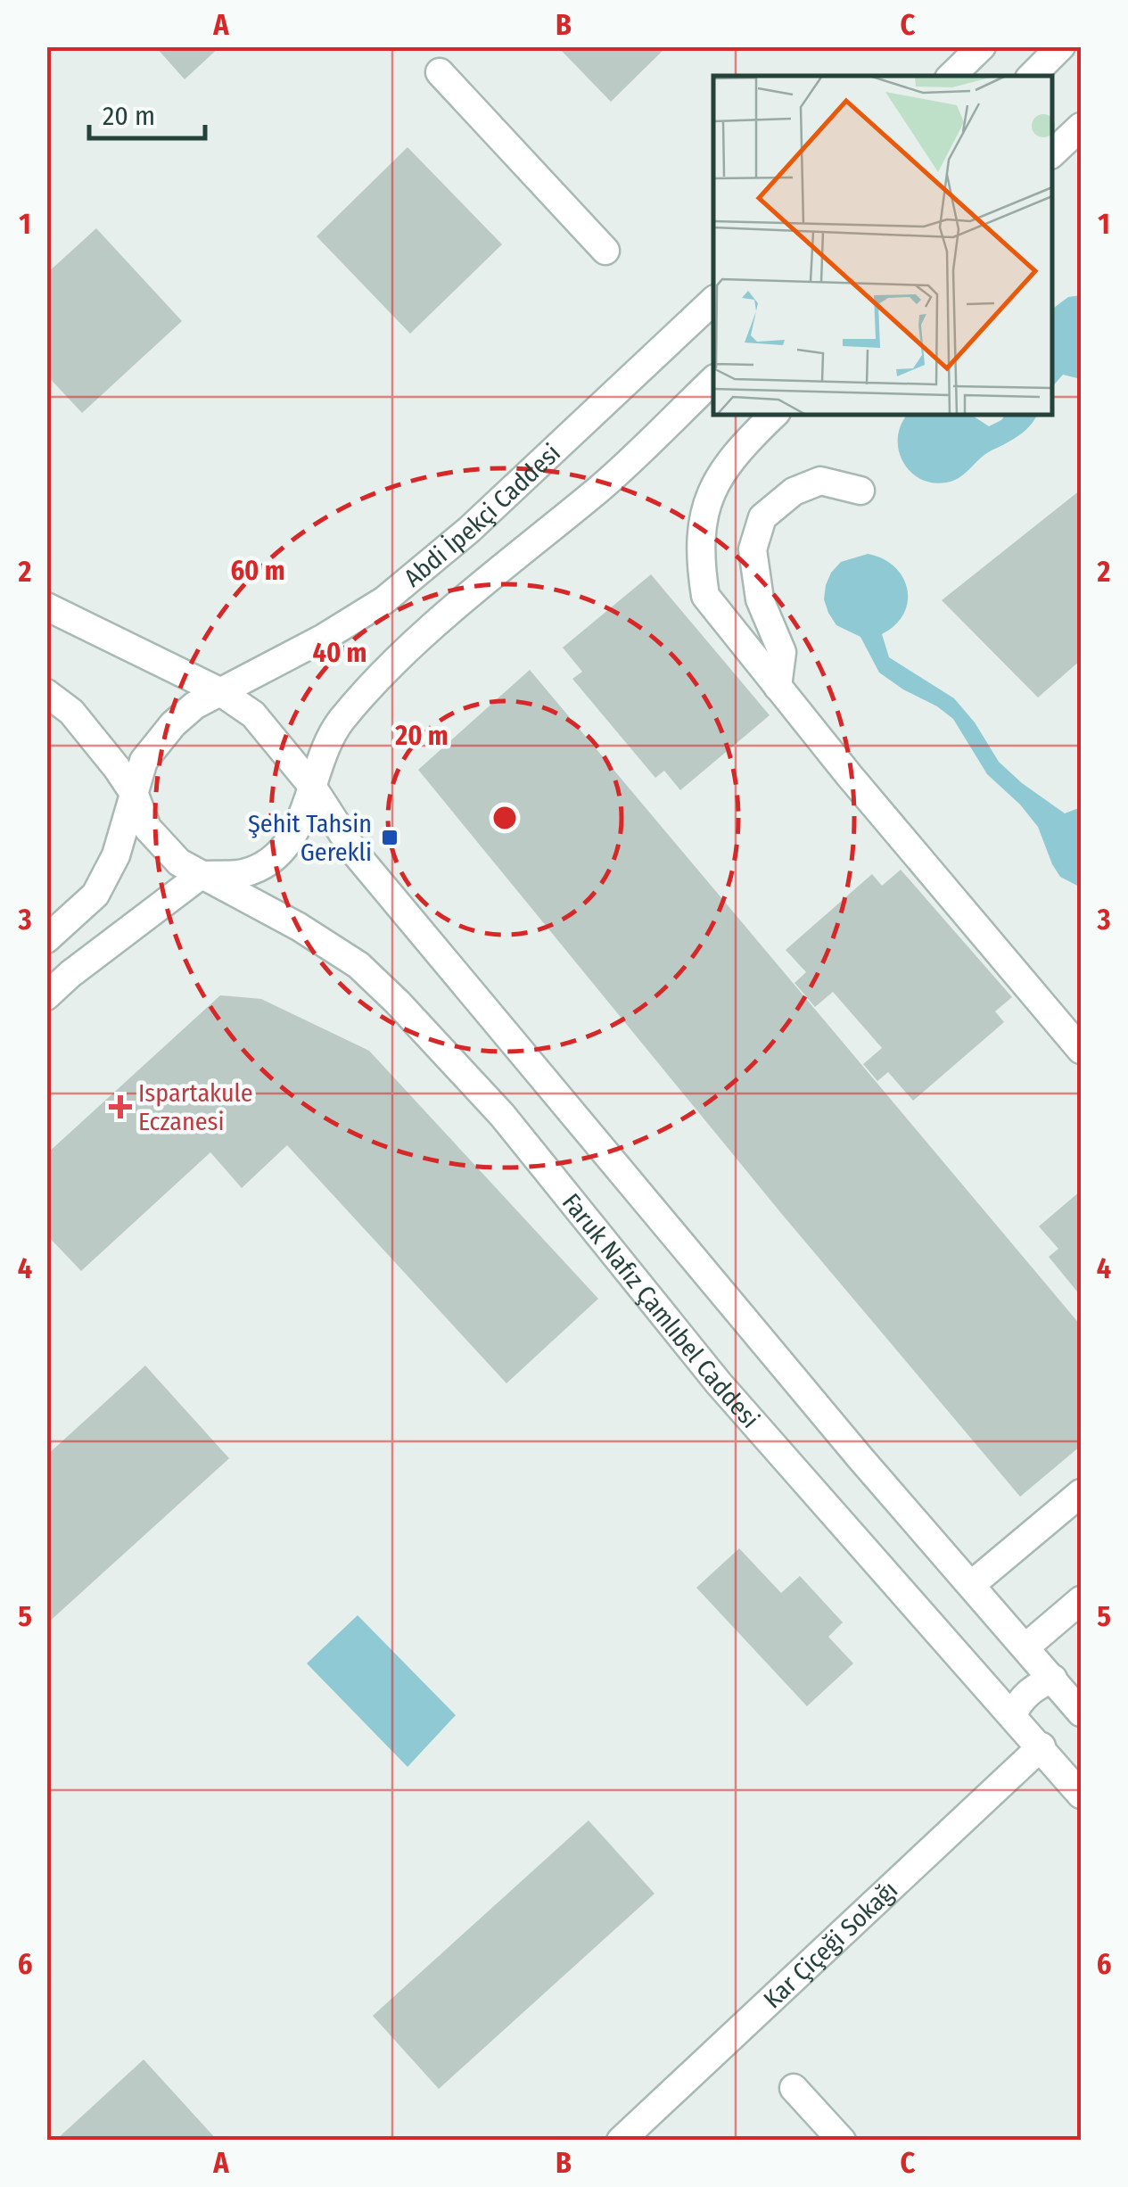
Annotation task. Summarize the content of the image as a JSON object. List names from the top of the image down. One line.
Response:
{"streets":{"street":["Abdi İpekçi Caddesi","Faruk Nafız Çamlıbel Caddesi","Kar Çiçeği Sokağı"]},"crossings":[["Abdi İpekçi Caddesi","Faruk Nafız Çamlıbel Caddesi"],["Faruk Nafız Çamlıbel Caddesi","Kar Çiçeği Sokağı"]],"places":{"transit":["Şehit Tahsin Gerekli"],"health":["Ispartakule Eczanesi"]},"scale_bar":"20 m","grid":{"columns":["A","B","C"],"rows":["1","2","3","4","5","6"]},"rings":["60 m","40 m","20 m"]}
